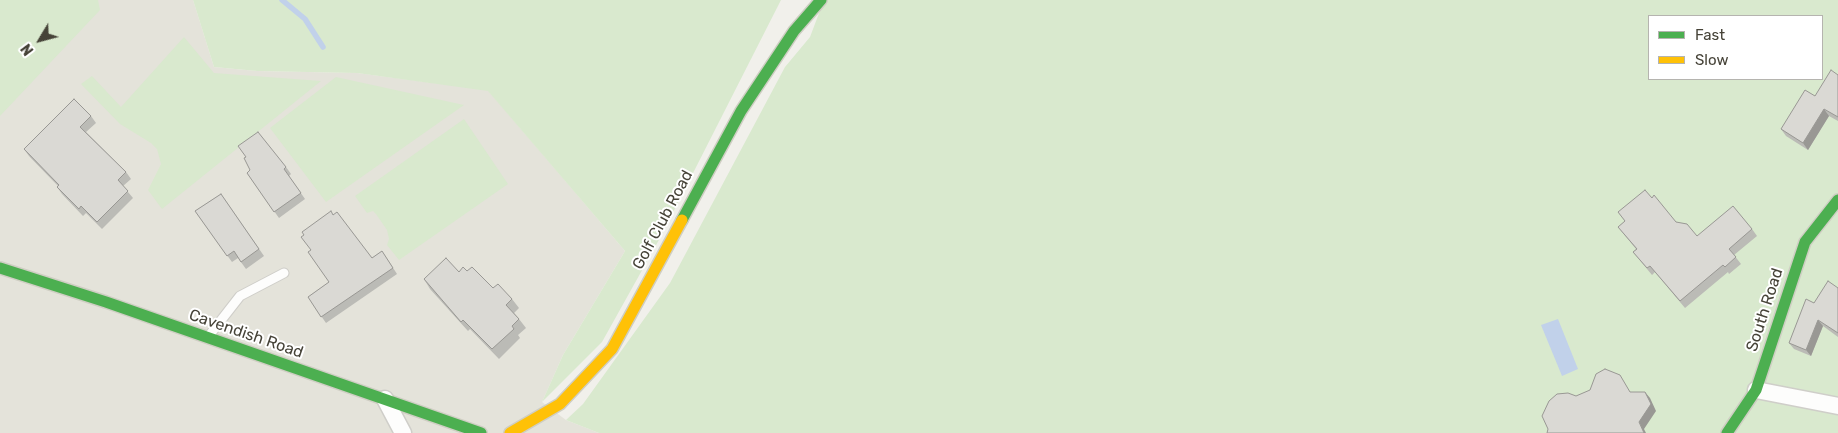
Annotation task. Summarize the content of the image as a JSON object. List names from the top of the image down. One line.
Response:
{"streets":{"street":["Golf Club Road","South Road","Cavendish Road"]},"legend":["Fast","Slow"],"north":"bottom left"}
